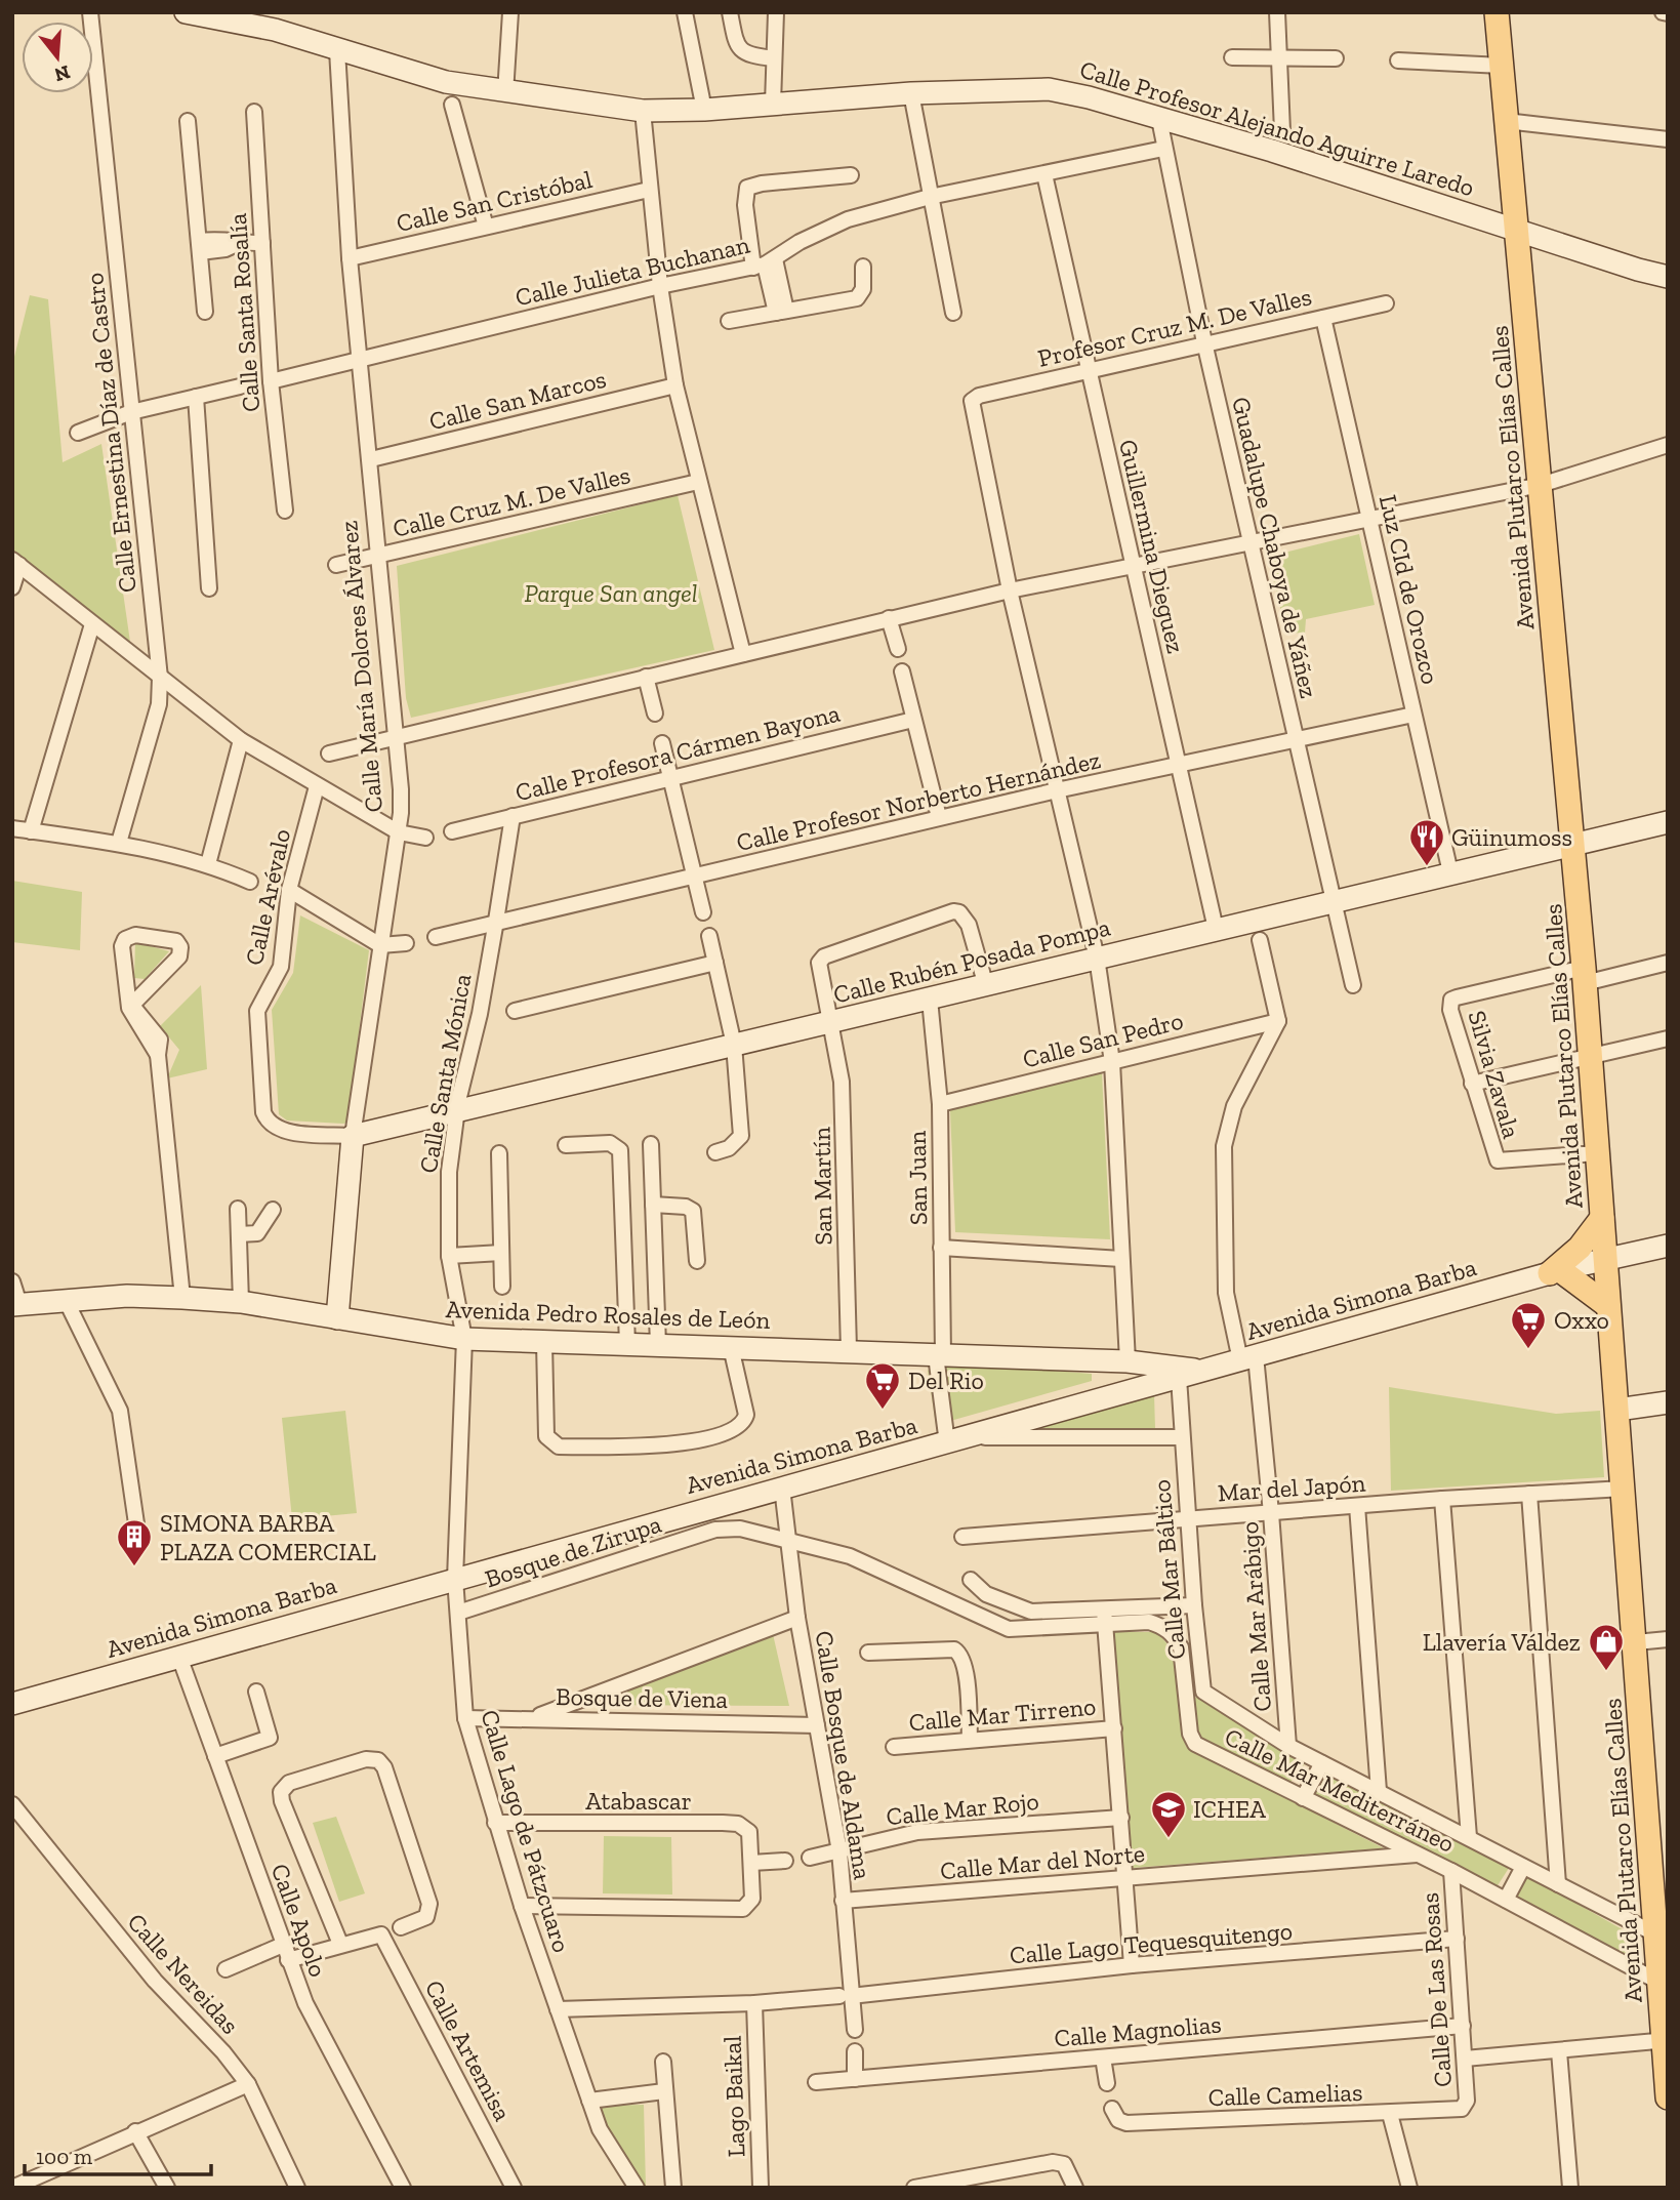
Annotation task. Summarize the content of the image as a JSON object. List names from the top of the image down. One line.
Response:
{"streets":{"main road":["Avenida Plutarco Elías Calles"],"street":["Calle Profesor Alejando Aguirre Laredo","Calle San Cristóbal","Calle Julieta Buchanan","Calle Santa Rosalía","Profesor Cruz M. De Valles","Calle San Marcos","Calle Ernestina Díaz de Castro","Calle Cruz M. De Valles","Guillermina Dieguez","Guadalupe Chaboya de Yáñez","Luz CId de Orozco","Calle María Dolores Álvarez","Calle Profesora Cármen Bayona","Calle Profesor Norberto Hernández","Calle Arévalo","Calle Rubén Posada Pompa","Calle San Pedro","Calle Santa Mónica","Silvia Zavala","San Juan","San Martín","Avenida Simona Barba","Avenida Pedro Rosales de León","Mar del Japón","Bosque de Zirupa","Calle Mar Báltico","Calle Mar Arábigo","Bosque de Viena","Calle Mar Tirreno","Calle Bosque de Aldama","Calle Mar Mediterráneo","Atabascar","Calle Mar Rojo","Calle Lago de Pátzcuaro","Calle Mar del Norte","Calle Apolo","Calle Lago Tequesquitengo","Calle Nereidas","Calle De Las Rosas","Calle Magnolias","Calle Artemisa","Calle Camelias","Lago Baikal"]},"crossings":[["Calle Profesor Alejando Aguirre Laredo","Avenida Plutarco Elías Calles"],["Calle Profesor Alejando Aguirre Laredo","Guadalupe Chaboya de Yáñez"],["Calle Profesor Alejando Aguirre Laredo","Calle María Dolores Álvarez"],["Calle San Cristóbal","Calle María Dolores Álvarez"],["Calle Julieta Buchanan","Calle Santa Rosalía"],["Calle Julieta Buchanan","Guillermina Dieguez"],["Calle Julieta Buchanan","Guadalupe Chaboya de Yáñez"],["Calle Julieta Buchanan","Calle María Dolores Álvarez"],["Profesor Cruz M. De Valles","Guillermina Dieguez"],["Profesor Cruz M. De Valles","Guadalupe Chaboya de Yáñez"],["Profesor Cruz M. De Valles","Luz CId de Orozco"],["Calle San Marcos","Calle María Dolores Álvarez"],["Avenida Plutarco Elías Calles","Calle Rubén Posada Pompa"],["Avenida Plutarco Elías Calles","Silvia Zavala"],["Avenida Plutarco Elías Calles","Avenida Simona Barba"],["Avenida Plutarco Elías Calles","Mar del Japón"],["Avenida Plutarco Elías Calles","Calle Mar Mediterráneo"],["Calle Cruz M. De Valles","Calle María Dolores Álvarez"],["Guillermina Dieguez","Calle Profesor Norberto Hernández"],["Guillermina Dieguez","Calle Rubén Posada Pompa"],["Guadalupe Chaboya de Yáñez","Calle Profesor Norberto Hernández"],["Guadalupe Chaboya de Yáñez","Calle Rubén Posada Pompa"],["Luz CId de Orozco","Calle Profesor Norberto Hernández"],["Luz CId de Orozco","Calle Rubén Posada Pompa"],["Calle María Dolores Álvarez","Calle Rubén Posada Pompa"],["Calle María Dolores Álvarez","Avenida Pedro Rosales de León"],["Calle Profesora Cármen Bayona","Calle Santa Mónica"],["Calle Profesor Norberto Hernández","Calle Santa Mónica"],["Calle Arévalo","Calle Rubén Posada Pompa"],["Calle Rubén Posada Pompa","Calle Santa Mónica"],["Calle Rubén Posada Pompa","San Juan"],["Calle Rubén Posada Pompa","San Martín"],["Calle San Pedro","San Juan"],["Calle San Pedro","Calle Mar Arábigo"],["Calle Santa Mónica","Avenida Pedro Rosales de León"],["Calle Santa Mónica","Calle Lago de Pátzcuaro"],["San Juan","Avenida Simona Barba"],["San Juan","Avenida Pedro Rosales de León"],["San Martín","Avenida Pedro Rosales de León"],["Avenida Simona Barba","Avenida Pedro Rosales de León"],["Avenida Simona Barba","Calle Mar Báltico"],["Avenida Simona Barba","Calle Mar Arábigo"],["Avenida Simona Barba","Calle Bosque de Aldama"],["Avenida Simona Barba","Calle Lago de Pátzcuaro"],["Avenida Simona Barba","Calle Apolo"],["Avenida Pedro Rosales de León","Calle Lago de Pátzcuaro"],["Mar del Japón","Calle Mar Báltico"],["Mar del Japón","Calle Mar Arábigo"],["Bosque de Zirupa","Calle Bosque de Aldama"],["Bosque de Zirupa","Calle Mar Mediterráneo"],["Bosque de Zirupa","Calle Lago de Pátzcuaro"],["Calle Mar Báltico","Calle Mar Mediterráneo"],["Calle Mar Arábigo","Calle Mar Mediterráneo"],["Bosque de Viena","Calle Bosque de Aldama"],["Bosque de Viena","Calle Lago de Pátzcuaro"],["Calle Bosque de Aldama","Calle Mar Mediterráneo"],["Calle Bosque de Aldama","Calle Mar Rojo"],["Calle Bosque de Aldama","Calle Mar del Norte"],["Calle Bosque de Aldama","Calle Lago Tequesquitengo"],["Calle Mar Mediterráneo","Calle Mar del Norte"],["Calle Mar Mediterráneo","Calle De Las Rosas"],["Atabascar","Calle Lago de Pátzcuaro"],["Calle Lago de Pátzcuaro","Calle Lago Tequesquitengo"],["Calle Lago Tequesquitengo","Calle De Las Rosas"],["Calle Lago Tequesquitengo","Lago Baikal"],["Calle De Las Rosas","Calle Magnolias"],["Calle De Las Rosas","Calle Camelias"]],"parks":["Parque San angel"],"places":{"restaurant":["Güinumoss"],"supermarket":["Oxxo","Del Rio"],"building":["SIMONA BARBA PLAZA COMERCIAL"],"shop":["Llavería Váldez"],"school or university":["ICHEA"]},"scale_bar":"100 m","north":"bottom"}
